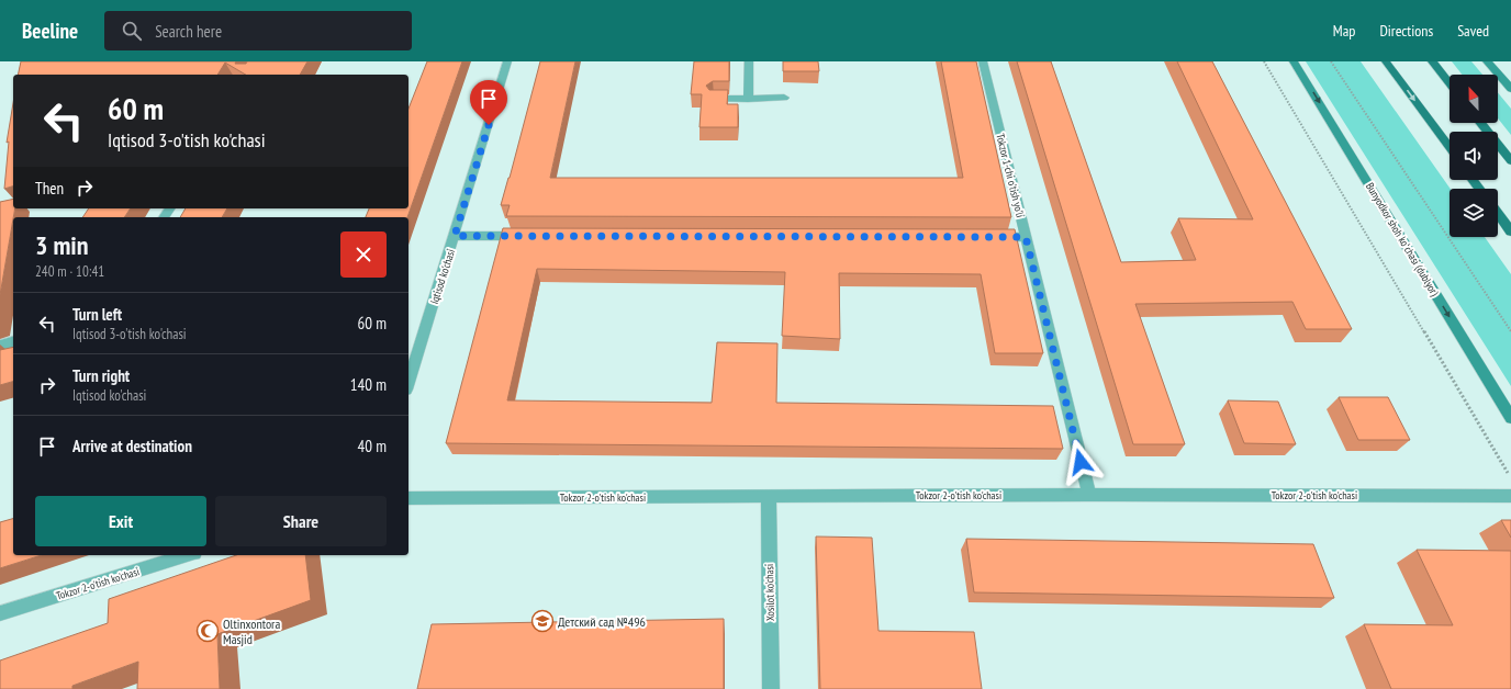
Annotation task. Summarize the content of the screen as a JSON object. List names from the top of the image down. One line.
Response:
{"streets":{"street":["Tokzor 1-chi o'tish yo'li","Bunyodkor shoh koʻchasi (dublyor)","Iqtisod ko'chasi","Tokzor 2-o'tish ko'chasi","Xosilot ko'chasi"]},"crossings":[["Tokzor 1-chi o'tish yo'li","Tokzor 2-o'tish ko'chasi"],["Tokzor 2-o'tish ko'chasi","Xosilot ko'chasi"]],"one_way":["Bunyodkor shoh koʻchasi (dublyor)"],"places":{"school or university":["Детский сад №496"],"mosque":["Oltinxontora Masjid"]},"north":"top","page":{"header":"Beeline","search":"Search here","nav":["Map","Directions","Saved"],"turn":["60 m","Iqtisod 3-o'tish ko'chasi"],"then":"Then","heading":["3 min","240 m · 10:41"],"list":[{"name":"Turn left","note":"Iqtisod 3-o'tish ko'chasi","value":"60 m"},{"name":"Turn right","note":"Iqtisod ko'chasi","value":"140 m"},{"name":"Arrive at destination","value":"40 m"}],"buttons":["Exit","Share"]}}
